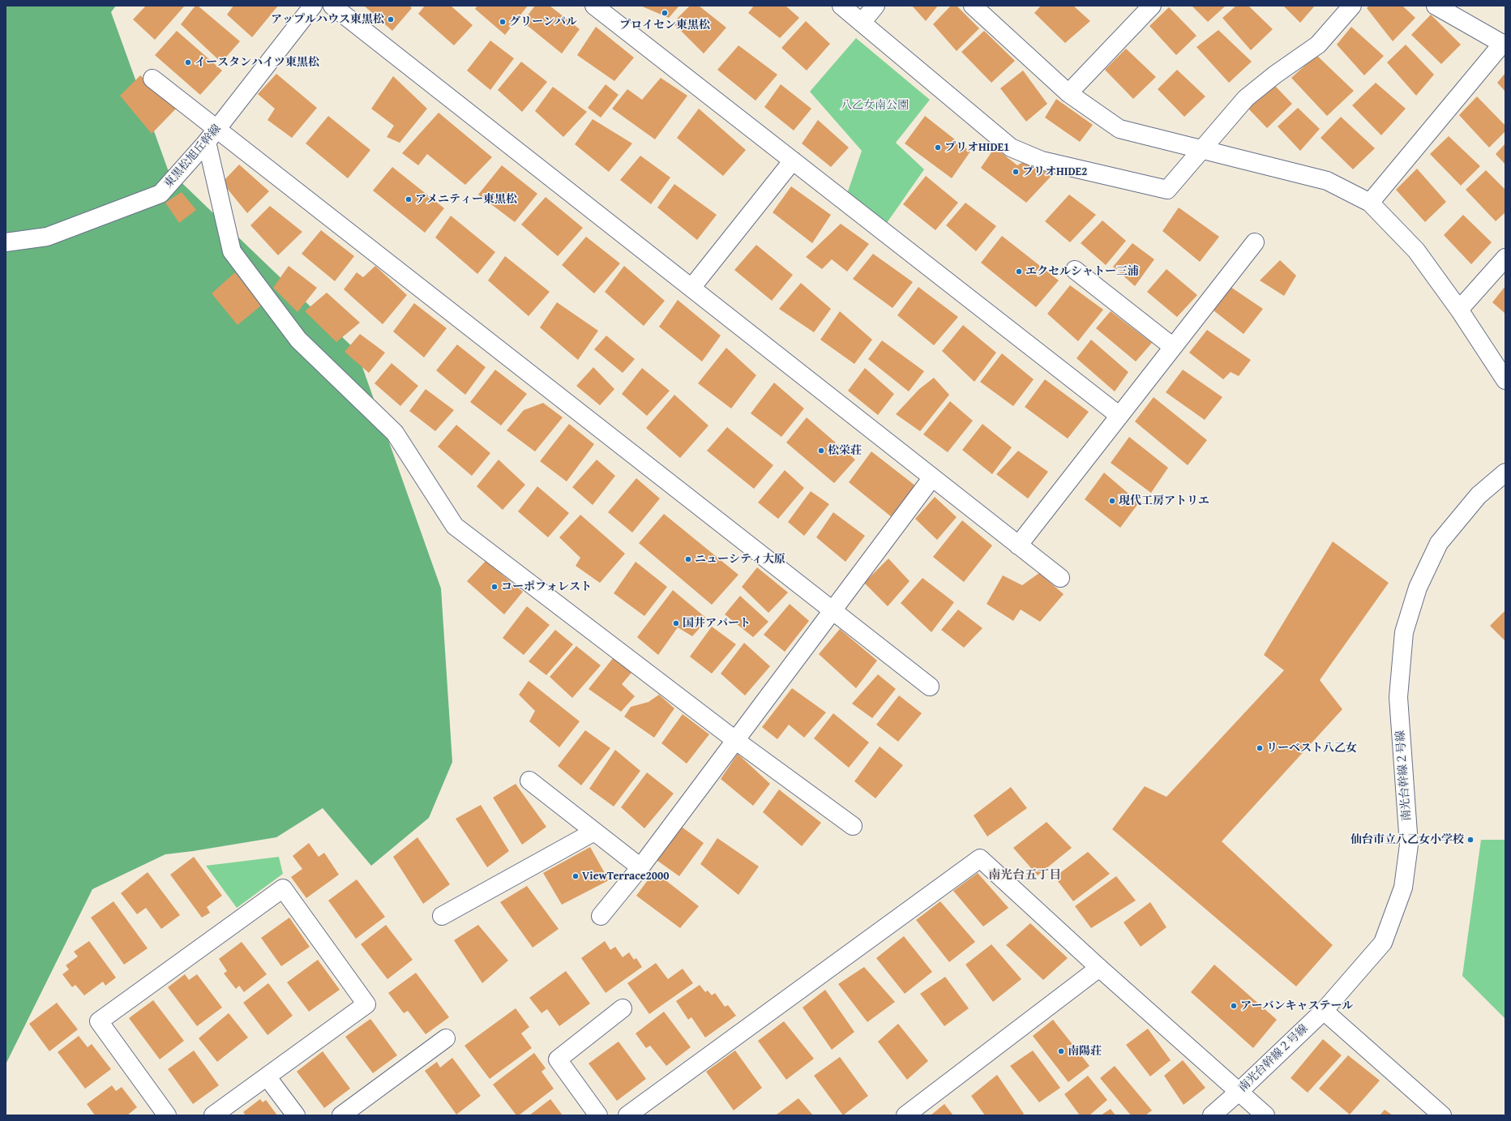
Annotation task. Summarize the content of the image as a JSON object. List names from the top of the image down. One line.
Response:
{"streets":{"street":["東黒松旭丘幹線","南光台幹線２号線"]},"districts":["南光台五丁目"],"parks":["八乙女南公園"],"places":["プロイセン東黒松","アップルハウス東黒松","グリーンパル","イースタンハイツ東黒松","プリオHIDE1","プリオHIDE2","アメニティー東黒松","エクセルシャトー三浦","松栄荘","現代工房アトリエ","ニューシティ大原","コーポフォレスト","国井アパート","リーベスト八乙女","仙台市立八乙女小学校","ViewTerrace2000","アーバンキャステール","南陽荘"]}
